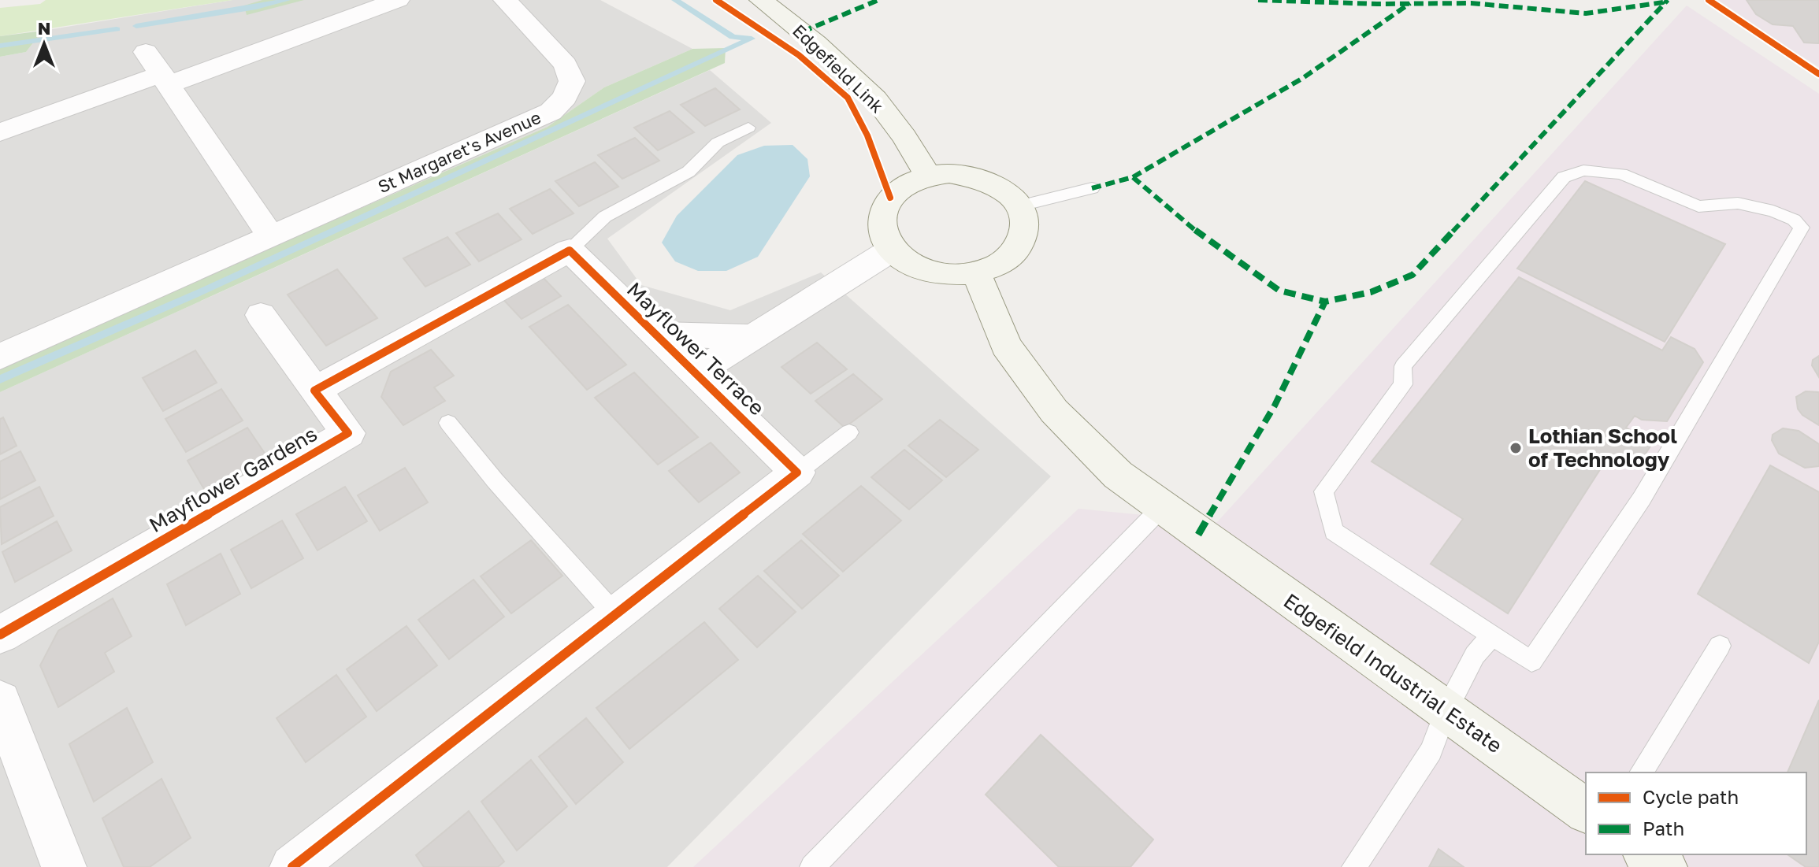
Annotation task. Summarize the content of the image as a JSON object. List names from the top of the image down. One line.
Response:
{"streets":{"street":["Edgefield Link","St Margaret's Avenue","Mayflower Terrace","Mayflower Gardens","Edgefield Industrial Estate"]},"crossings":[["Edgefield Link","Mayflower Terrace"]],"places":["Lothian School of Technology"],"legend":["Cycle path","Path"],"north":"top"}
